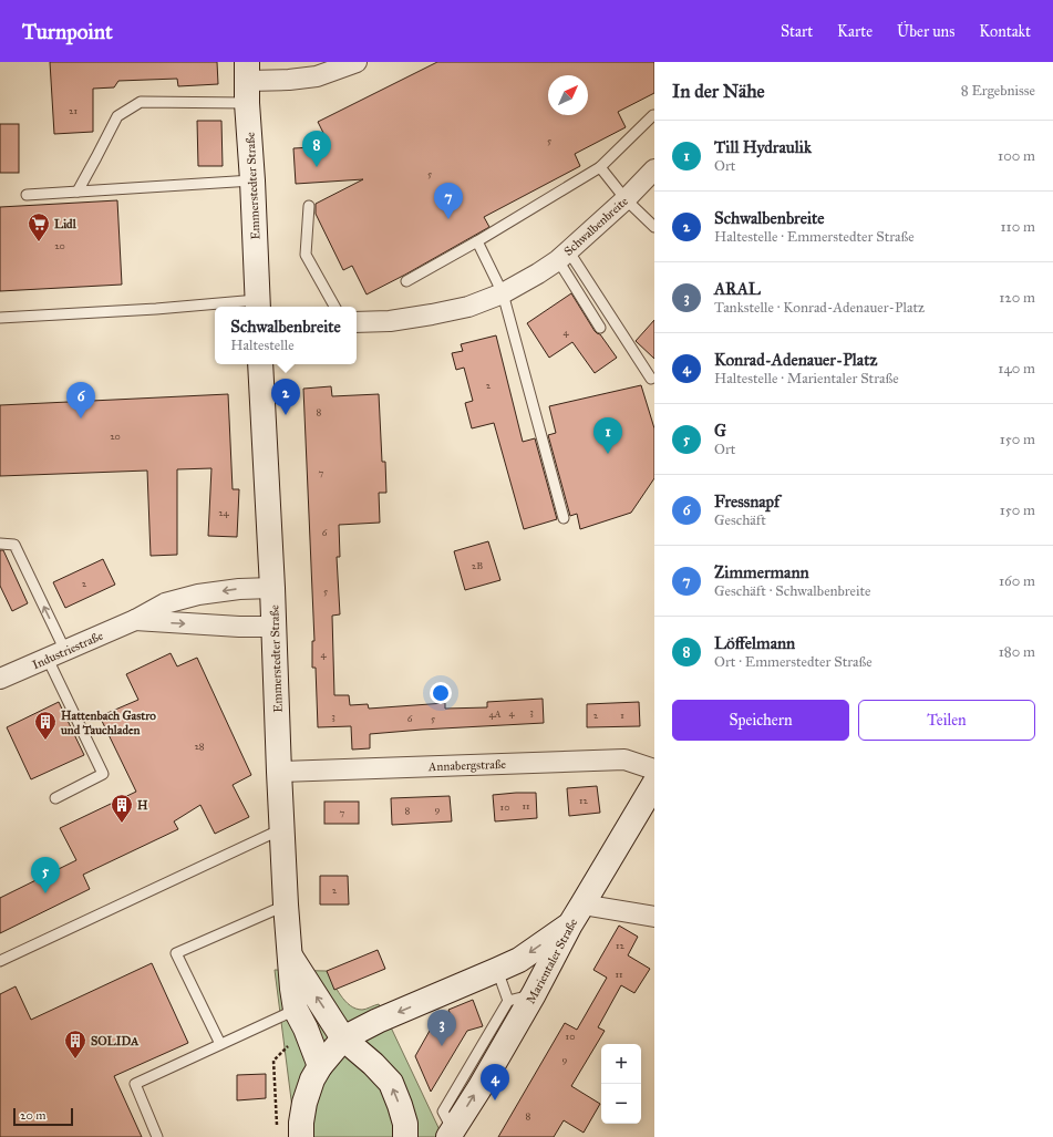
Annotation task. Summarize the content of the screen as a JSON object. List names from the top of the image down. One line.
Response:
{"streets":{"main road":["Emmerstedter Straße","Marientaler Straße"],"street":["Schwalbenbreite","Industriestraße","Annabergstraße"]},"crossings":[["Emmerstedter Straße","Industriestraße"],["Emmerstedter Straße","Annabergstraße"]],"one_way":["Marientaler Straße"],"places":{"supermarket":["Lidl"],"building":["Hattenbach Gastro und Tauchladen","H","SOLIDA"]},"house_numbers":["21","5","5","20","4","2","8","20","7","24","6","2B","2","5","4","3","4","4A","2","1","3","6","5","28","12","11","10","9","8","7","2","12","11","10","9","8"],"scale_bar":"20 m","north":"top right","page":{"header":"Turnpoint","nav":["Start","Karte","Über uns","Kontakt"],"heading":["In der Nähe","8 Ergebnisse"],"list":[{"mark":"1","name":"Till Hydraulik","note":"Ort","value":"100 m"},{"mark":"2","name":"Schwalbenbreite","note":"Haltestelle · Emmerstedter Straße","value":"110 m"},{"mark":"3","name":"ARAL","note":"Tankstelle · Konrad-Adenauer-Platz","value":"120 m"},{"mark":"4","name":"Konrad-Adenauer-Platz","note":"Haltestelle · Marientaler Straße","value":"140 m"},{"mark":"5","name":"G","note":"Ort","value":"150 m"},{"mark":"6","name":"Fressnapf","note":"Geschäft","value":"150 m"},{"mark":"7","name":"Zimmermann","note":"Geschäft · Schwalbenbreite","value":"160 m"},{"mark":"8","name":"Löffelmann","note":"Ort · Emmerstedter Straße","value":"180 m"}],"pins":["8","7","2","6","1","5","3","4"],"popup":["Schwalbenbreite","Haltestelle"],"buttons":["Speichern","Teilen"],"map_buttons":["+","−"],"scale":"20 m"}}
